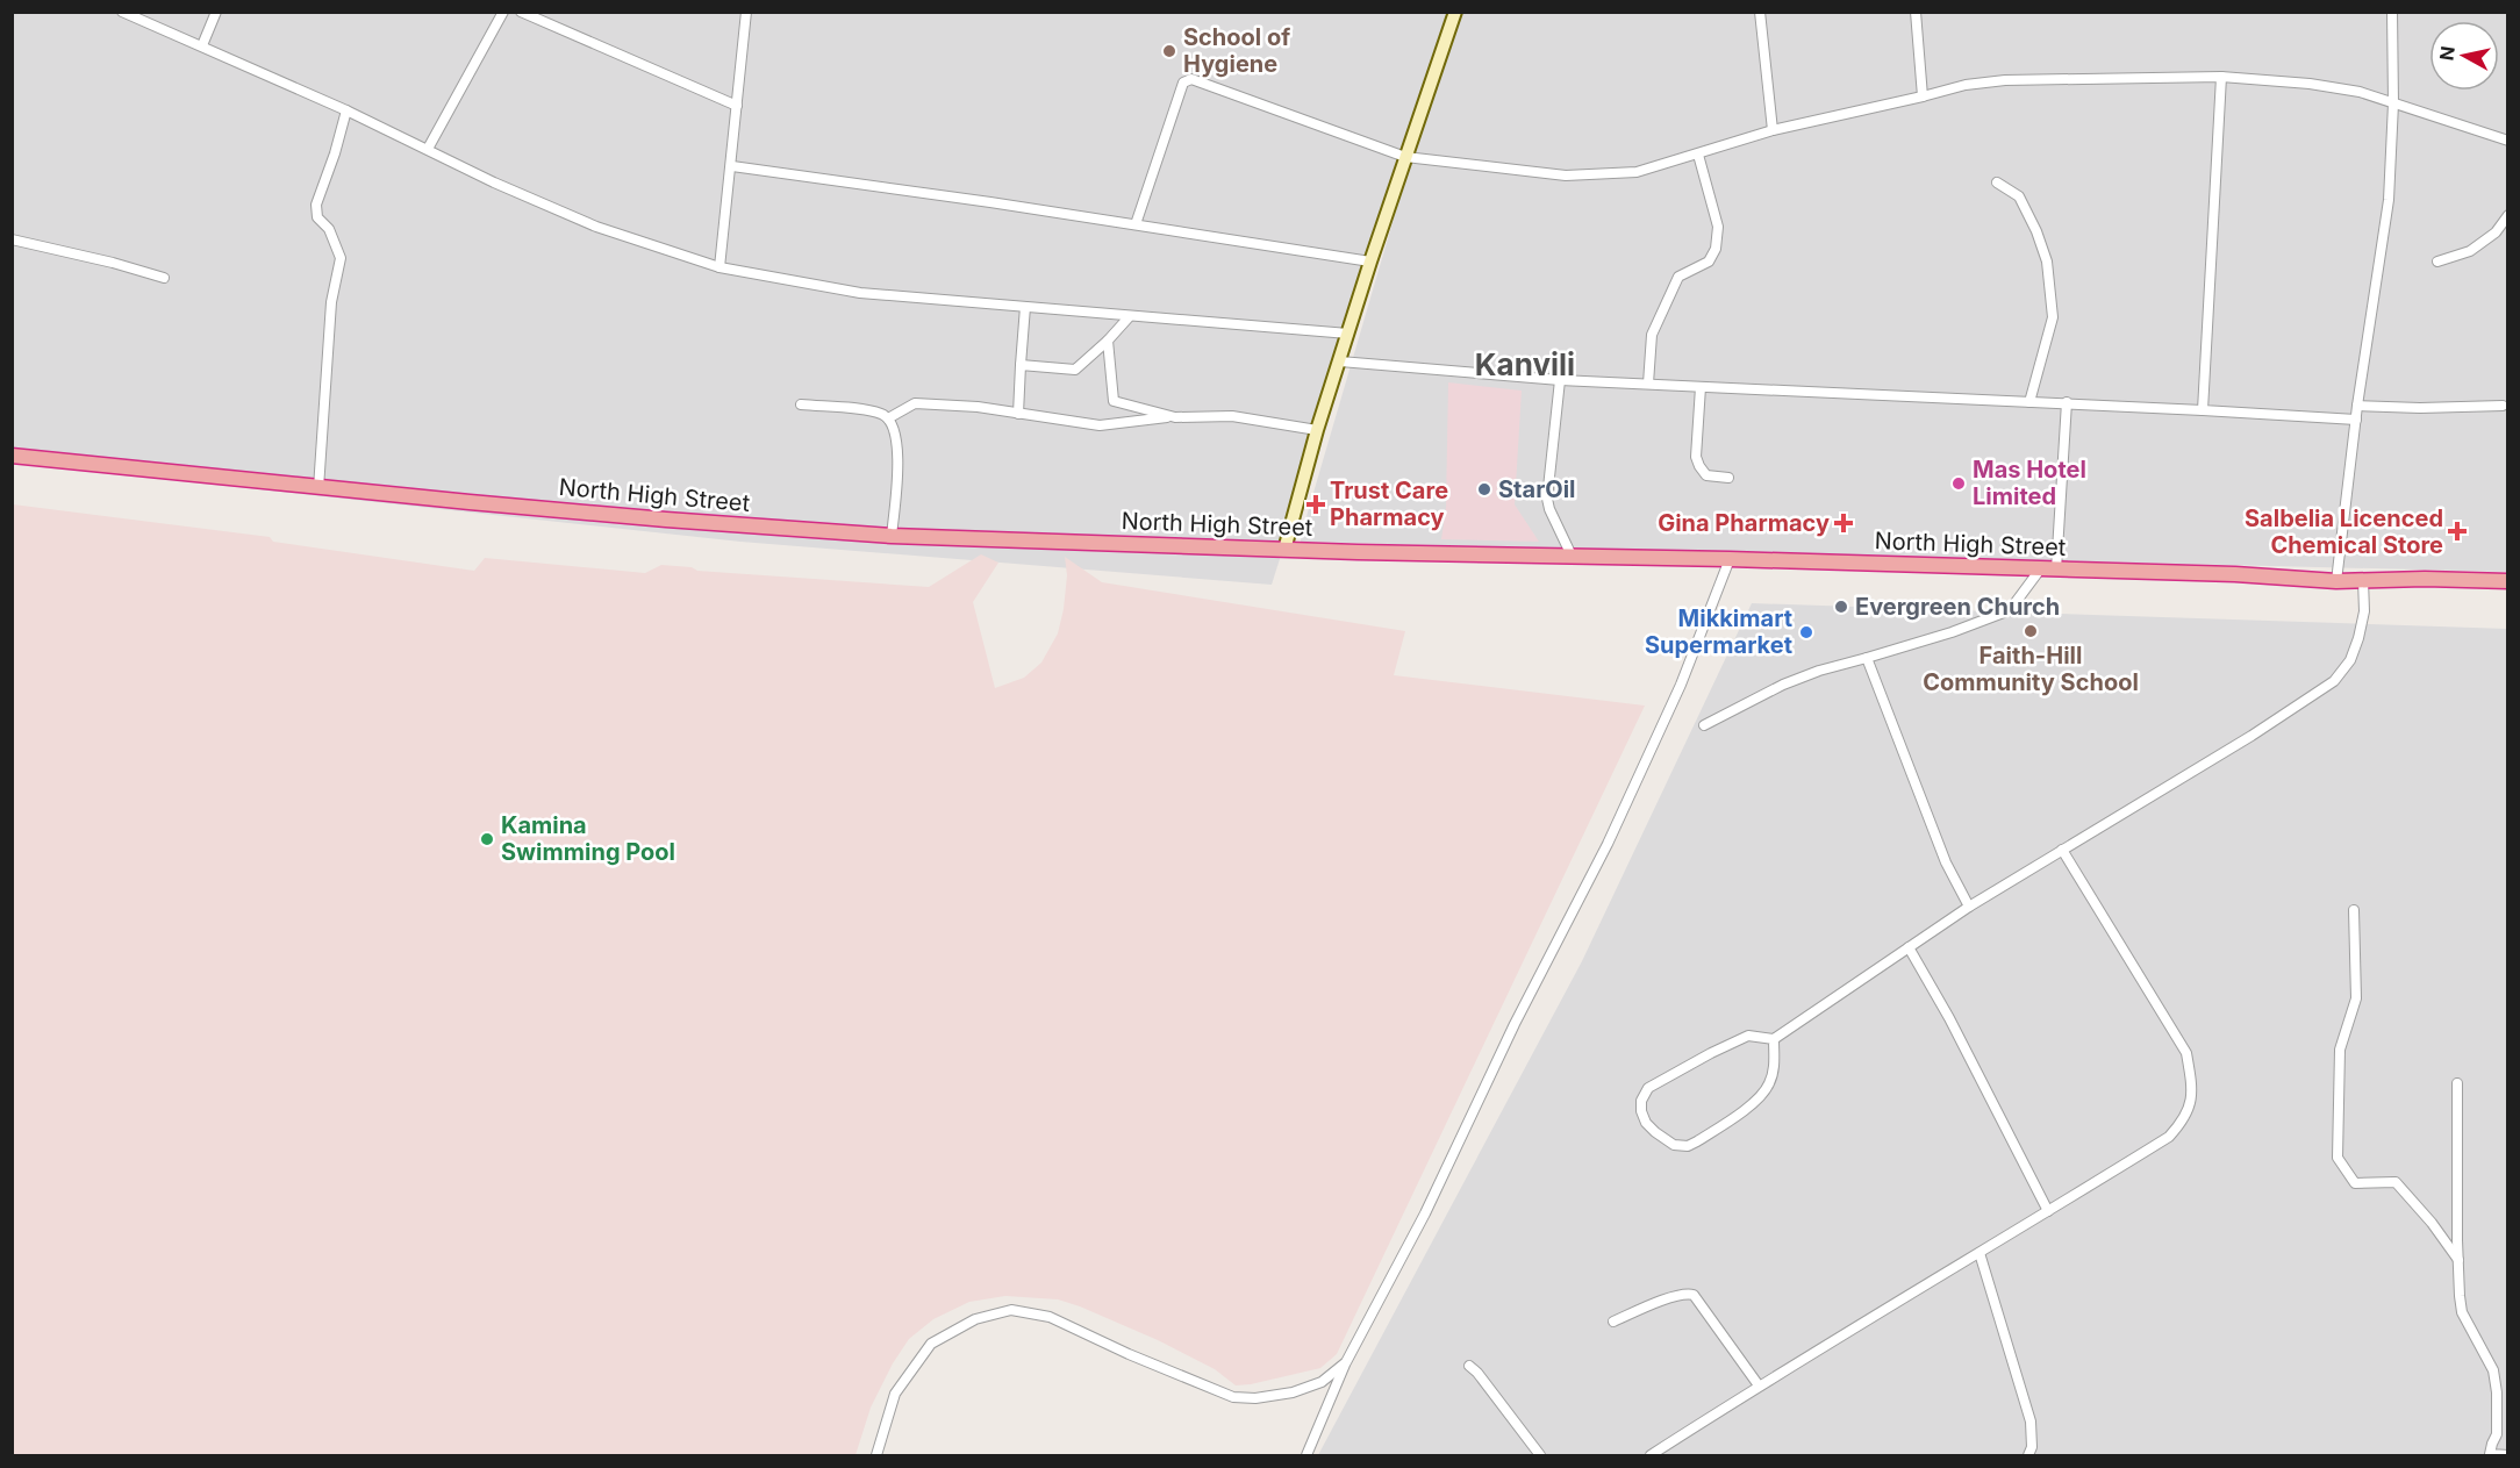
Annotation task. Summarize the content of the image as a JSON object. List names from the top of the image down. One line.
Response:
{"streets":{"highway":["North High Street"]},"districts":["Kanvili"],"places":{"other":["School of Hygiene","Mas Hotel Limited","StarOil","Evergreen Church","Faith-Hill Community School","Mikkimart Supermarket","Kamina Swimming Pool"],"health":["Trust Care Pharmacy","Gina Pharmacy","Salbelia Licenced Chemical Store"]},"north":"left"}
